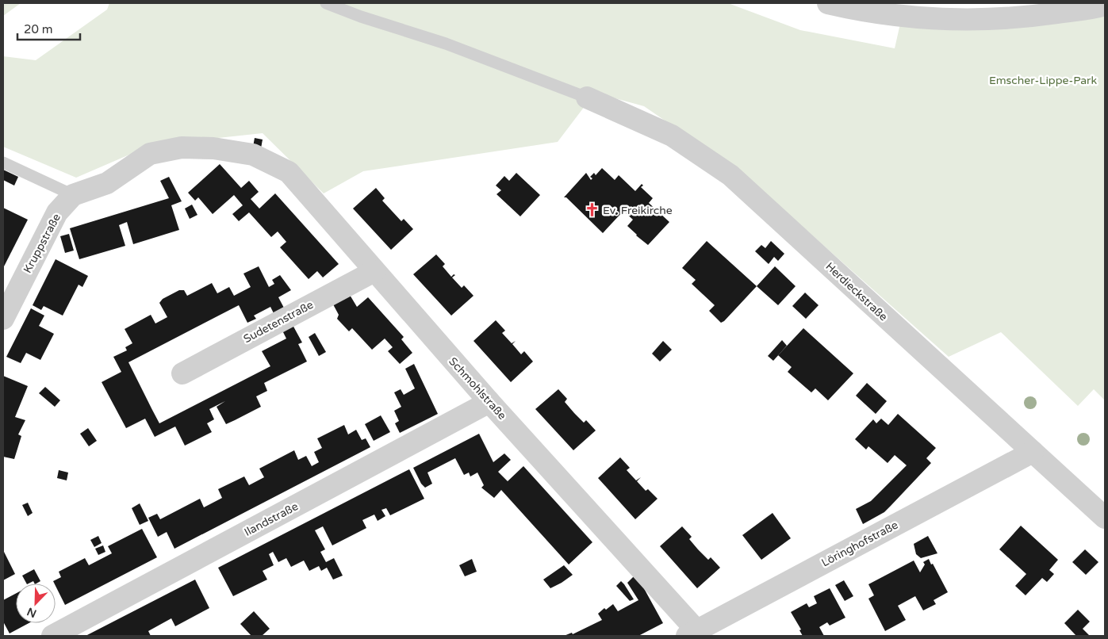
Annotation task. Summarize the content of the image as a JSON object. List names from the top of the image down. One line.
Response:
{"streets":{"street":["Kruppstraße","Herdieckstraße","Sudetenstraße","Schmohlstraße","Ilandstraße","Löringhofstraße"]},"crossings":[["Kruppstraße","Schmohlstraße"],["Herdieckstraße","Löringhofstraße"],["Sudetenstraße","Schmohlstraße"],["Schmohlstraße","Ilandstraße"],["Schmohlstraße","Löringhofstraße"]],"parks":["Emscher-Lippe-Park"],"places":{"church":["Ev. Freikirche"]},"scale_bar":"20 m","north":"bottom left"}
